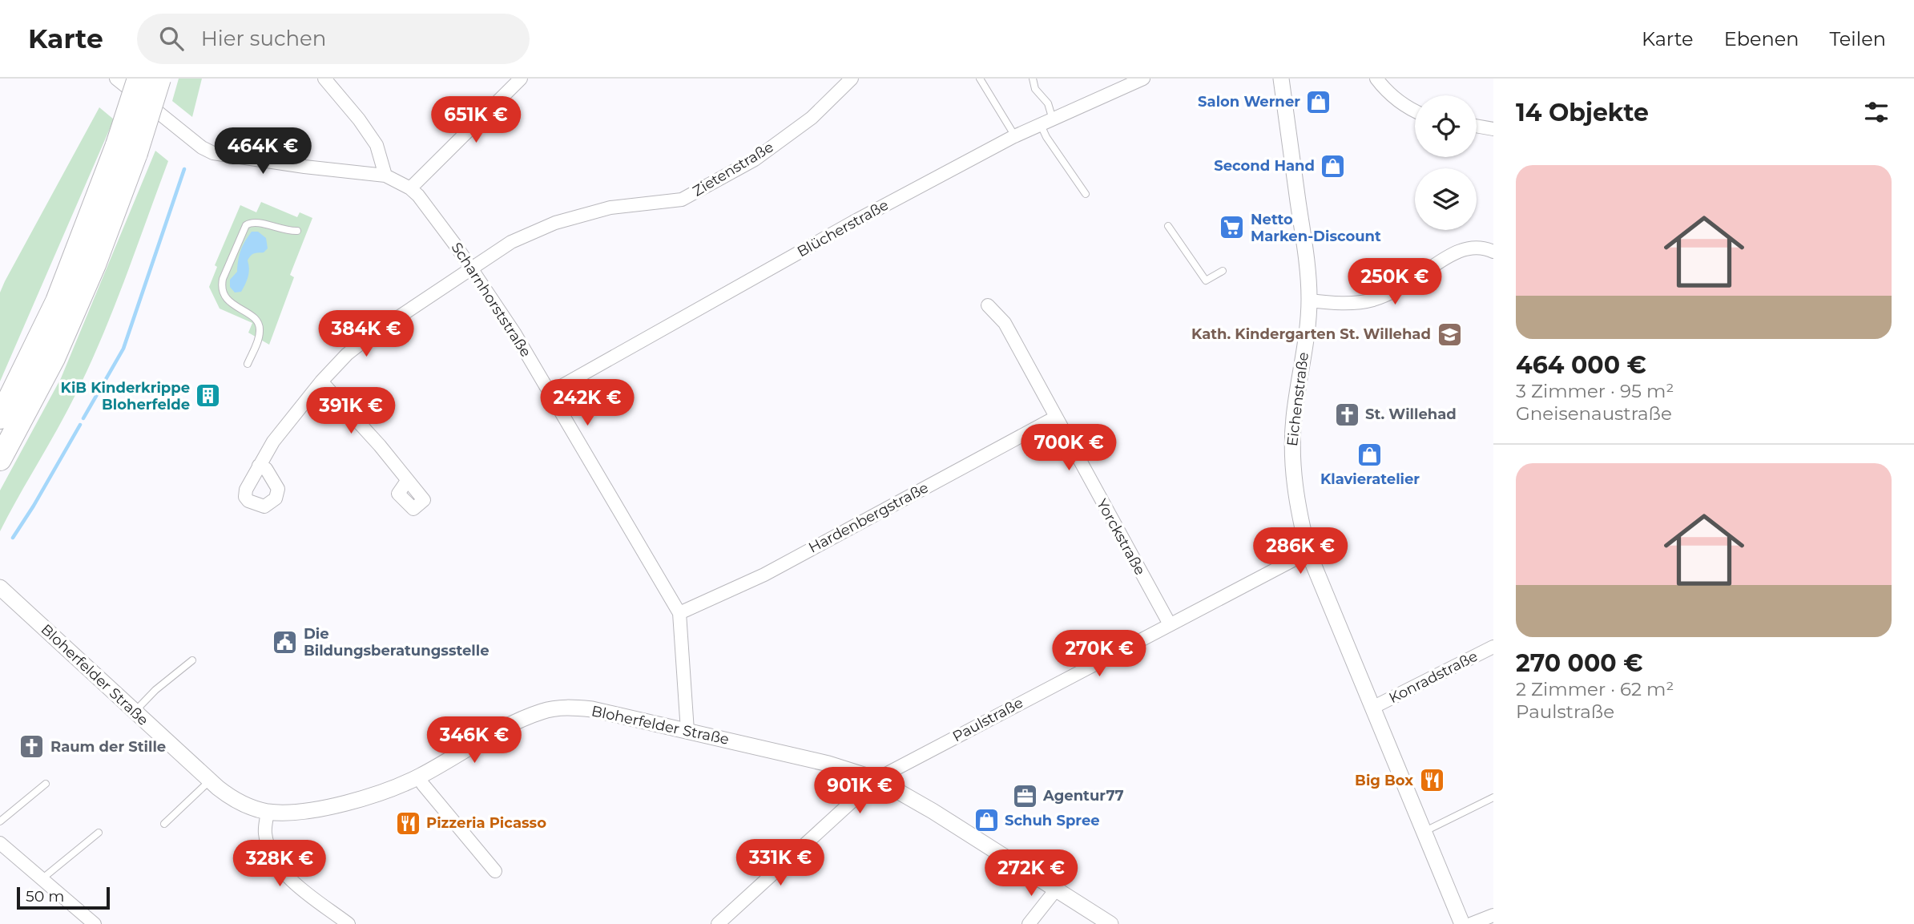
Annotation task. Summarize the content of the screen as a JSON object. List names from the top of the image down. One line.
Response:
{"streets":{"street":["Zietenstraße","Blücherstraße","Scharnhorststraße","Eichenstraße","Hardenbergstraße","Yorckstraße","Bloherfelder Straße","Konradstraße","Paulstraße"]},"crossings":[["Zietenstraße","Scharnhorststraße"],["Blücherstraße","Scharnhorststraße"],["Scharnhorststraße","Hardenbergstraße"],["Scharnhorststraße","Bloherfelder Straße"],["Eichenstraße","Konradstraße"],["Eichenstraße","Paulstraße"],["Hardenbergstraße","Yorckstraße"],["Yorckstraße","Paulstraße"],["Bloherfelder Straße","Paulstraße"]],"places":{"shop":["Salon Werner","Second Hand","Klavieratelier","Schuh Spree"],"supermarket":["Netto Marken-Discount"],"school or university":["Kath. Kindergarten St. Willehad"],"building":["KiB Kinderkrippe Bloherfelde"],"church":["St. Willehad","Raum der Stille"],"public building":["Die Bildungsberatungsstelle"],"restaurant":["Big Box","Pizzeria Picasso"],"office":["Agentur77"]},"scale_bar":"50 m","page":{"header":"Karte","search":"Hier suchen","nav":["Karte","Ebenen","Teilen"],"heading":"14 Objekte","price":["651K €","464K €","250K €","384K €","242K €","391K €","700K €","286K €","270K €","346K €","901K €","331K €","328K €","272K €"],"list":[{"name":"464 000 €","note":"3 Zimmer · 95 m² · Gneisenaustraße"},{"name":"270 000 €","note":"2 Zimmer · 62 m² · Paulstraße"}],"scale":"50 m"}}
